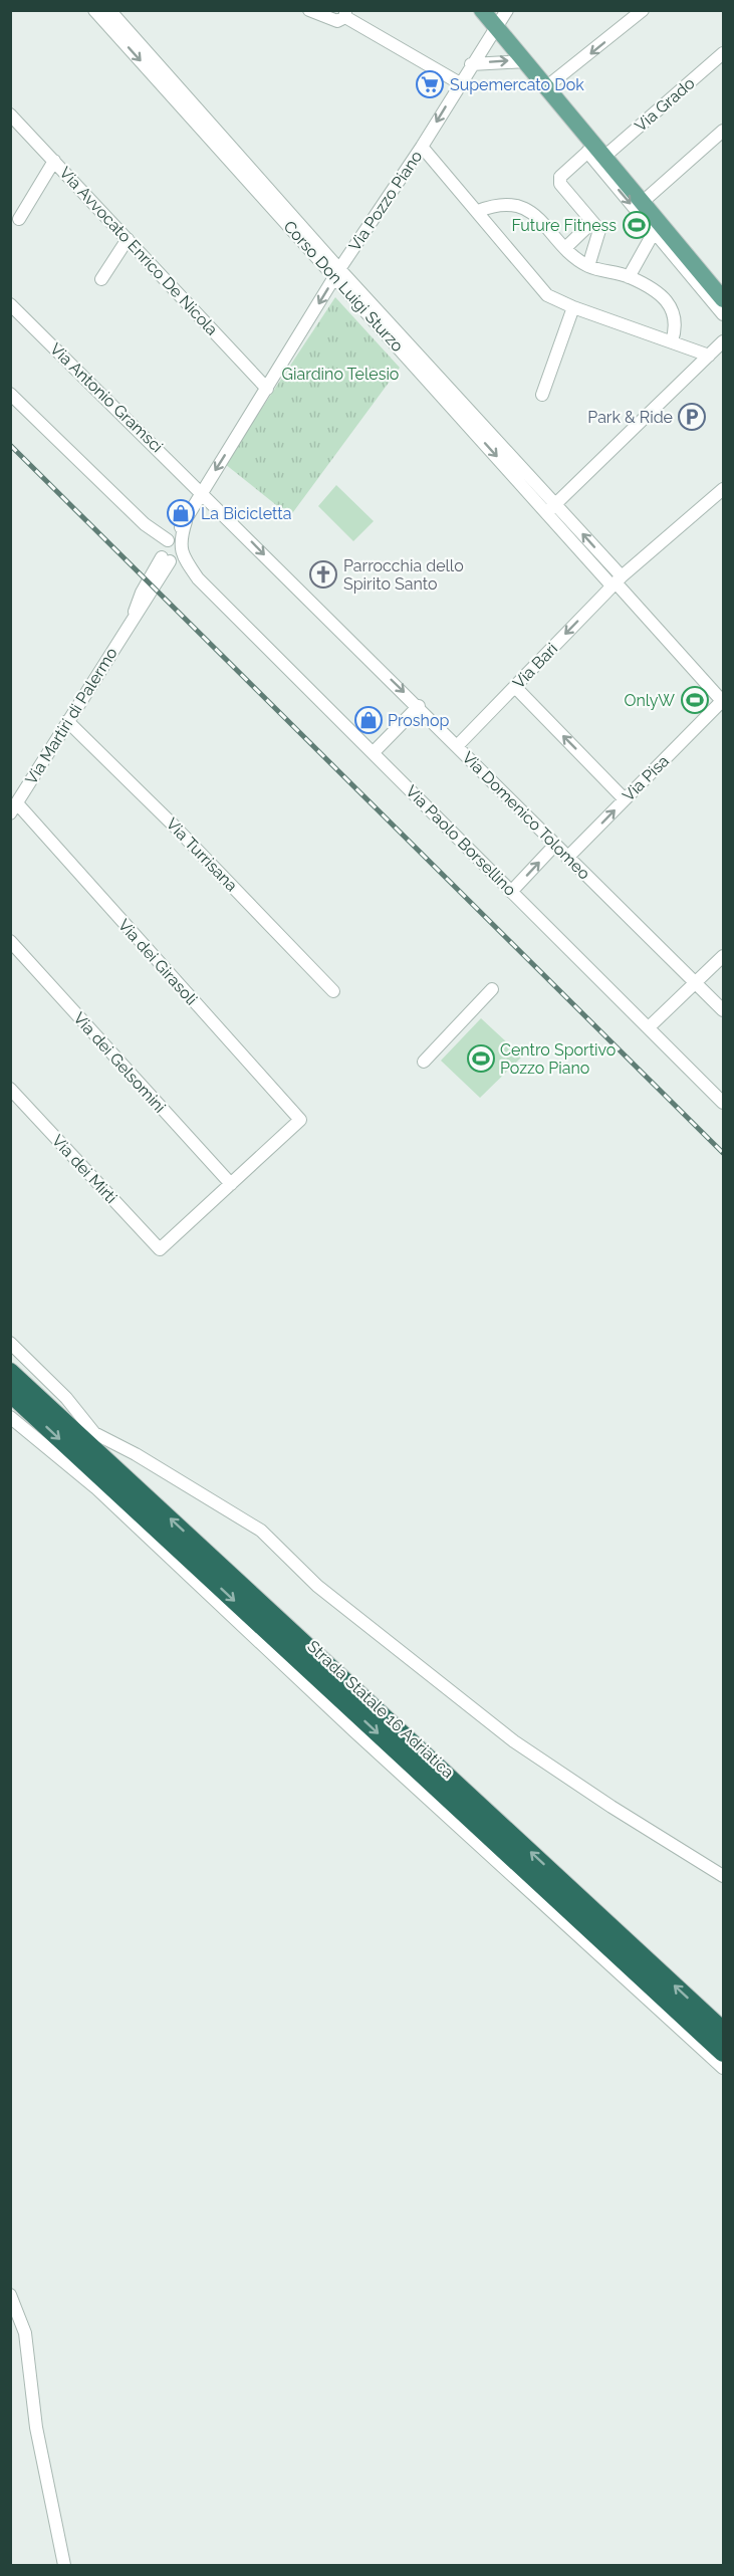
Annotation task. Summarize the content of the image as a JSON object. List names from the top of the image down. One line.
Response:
{"streets":{"highway":["Strada Statale 16 Adriatica"],"street":["Via Grado","Via Pozzo Piano","Via Avvocato Enrico De Nicola","Corso Don Luigi Sturzo","Via Antonio Gramsci","Via Bari","Via Martiri di Palermo","Via Pisa","Via Domenico Tolomeo","Via Paolo Borsellino","Via Turrisana","Via dei Girasoli","Via dei Gelsomini","Via dei Mirti"]},"crossings":[["Via Pozzo Piano","Via Avvocato Enrico De Nicola"],["Via Pozzo Piano","Corso Don Luigi Sturzo"],["Via Pozzo Piano","Via Antonio Gramsci"],["Via Pozzo Piano","Via Martiri di Palermo"],["Via Pozzo Piano","Via Domenico Tolomeo"],["Via Pozzo Piano","Via Paolo Borsellino"],["Corso Don Luigi Sturzo","Via Bari"],["Corso Don Luigi Sturzo","Via Pisa"],["Via Antonio Gramsci","Via Domenico Tolomeo"],["Via Bari","Via Domenico Tolomeo"],["Via Martiri di Palermo","Via Turrisana"],["Via Martiri di Palermo","Via dei Girasoli"],["Via Pisa","Via Domenico Tolomeo"],["Via dei Girasoli","Via dei Gelsomini"],["Via dei Girasoli","Via dei Mirti"],["Via dei Gelsomini","Via dei Mirti"]],"one_way":["Via Pozzo Piano","Via Bari","Via Pisa","Via Domenico Tolomeo"],"parks":["Giardino Telesio"],"places":{"supermarket":["Supemercato Dok"],"sports":["Future Fitness","OnlyW","Centro Sportivo Pozzo Piano"],"parking":["Park & Ride"],"shop":["La Bicicletta","Proshop"],"church":["Parrocchia dello Spirito Santo"]}}
